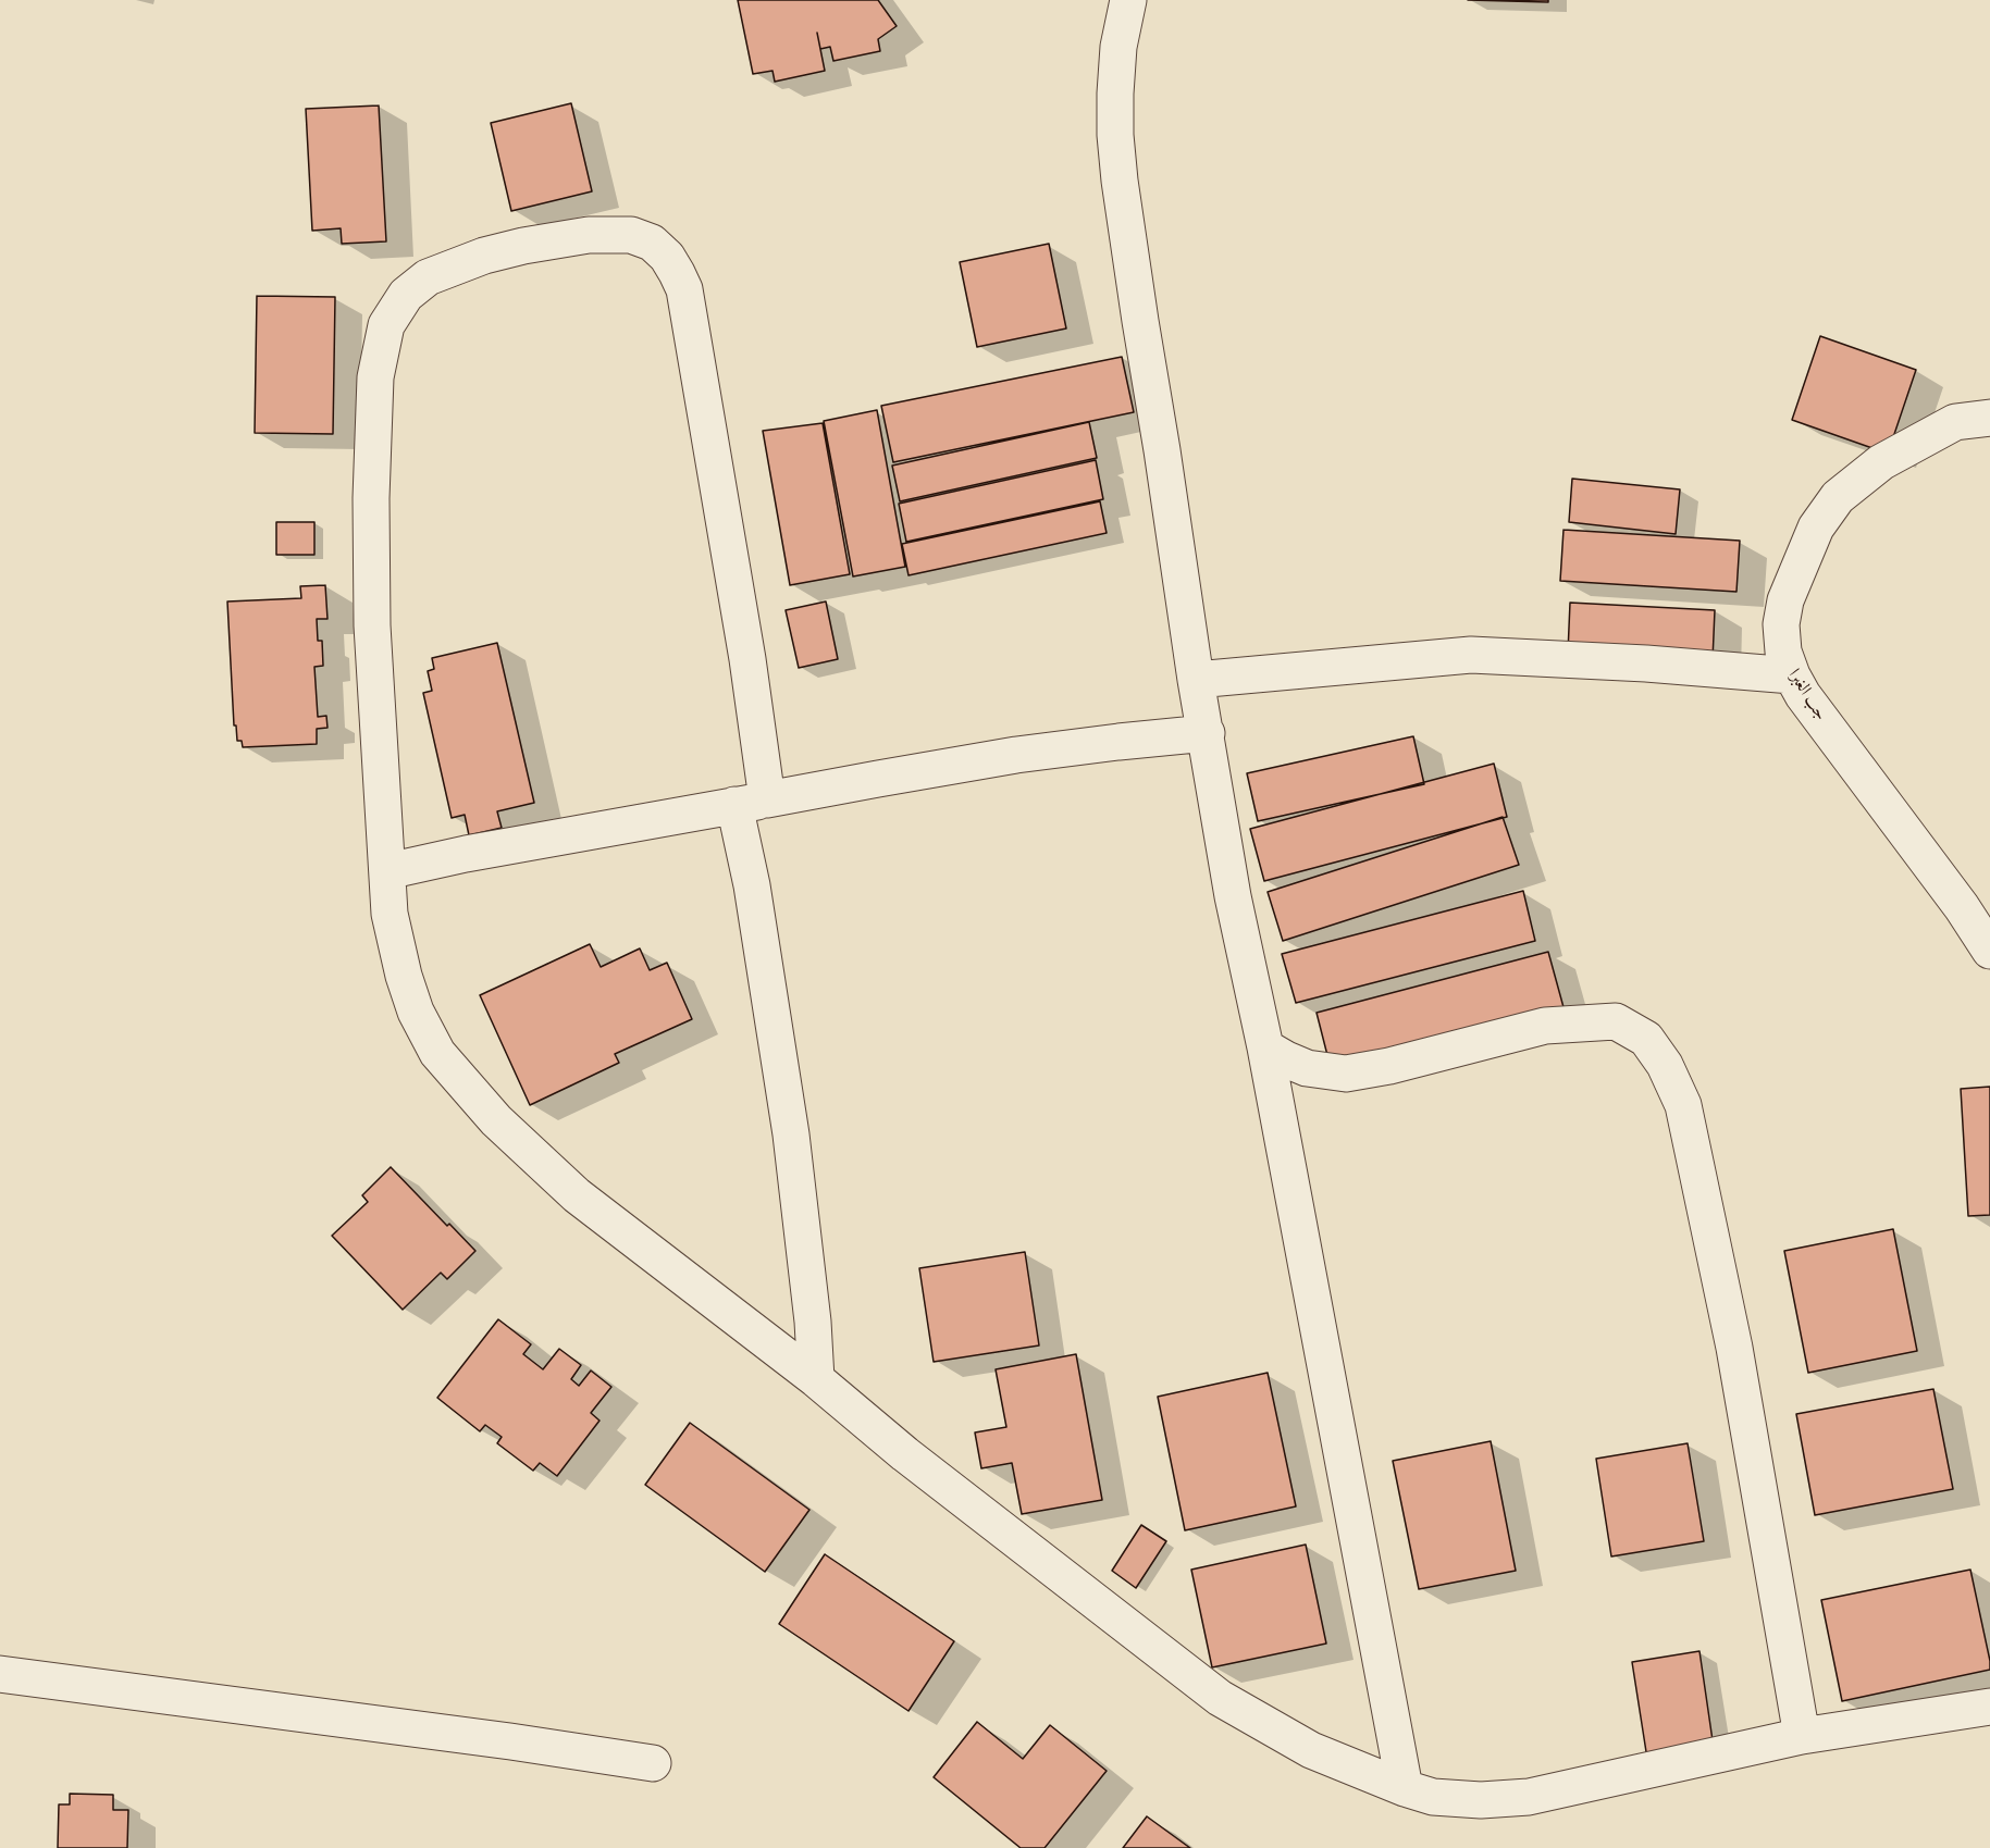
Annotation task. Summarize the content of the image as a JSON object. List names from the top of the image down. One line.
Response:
{"streets":{"street":["جب الغبرا"]}}
